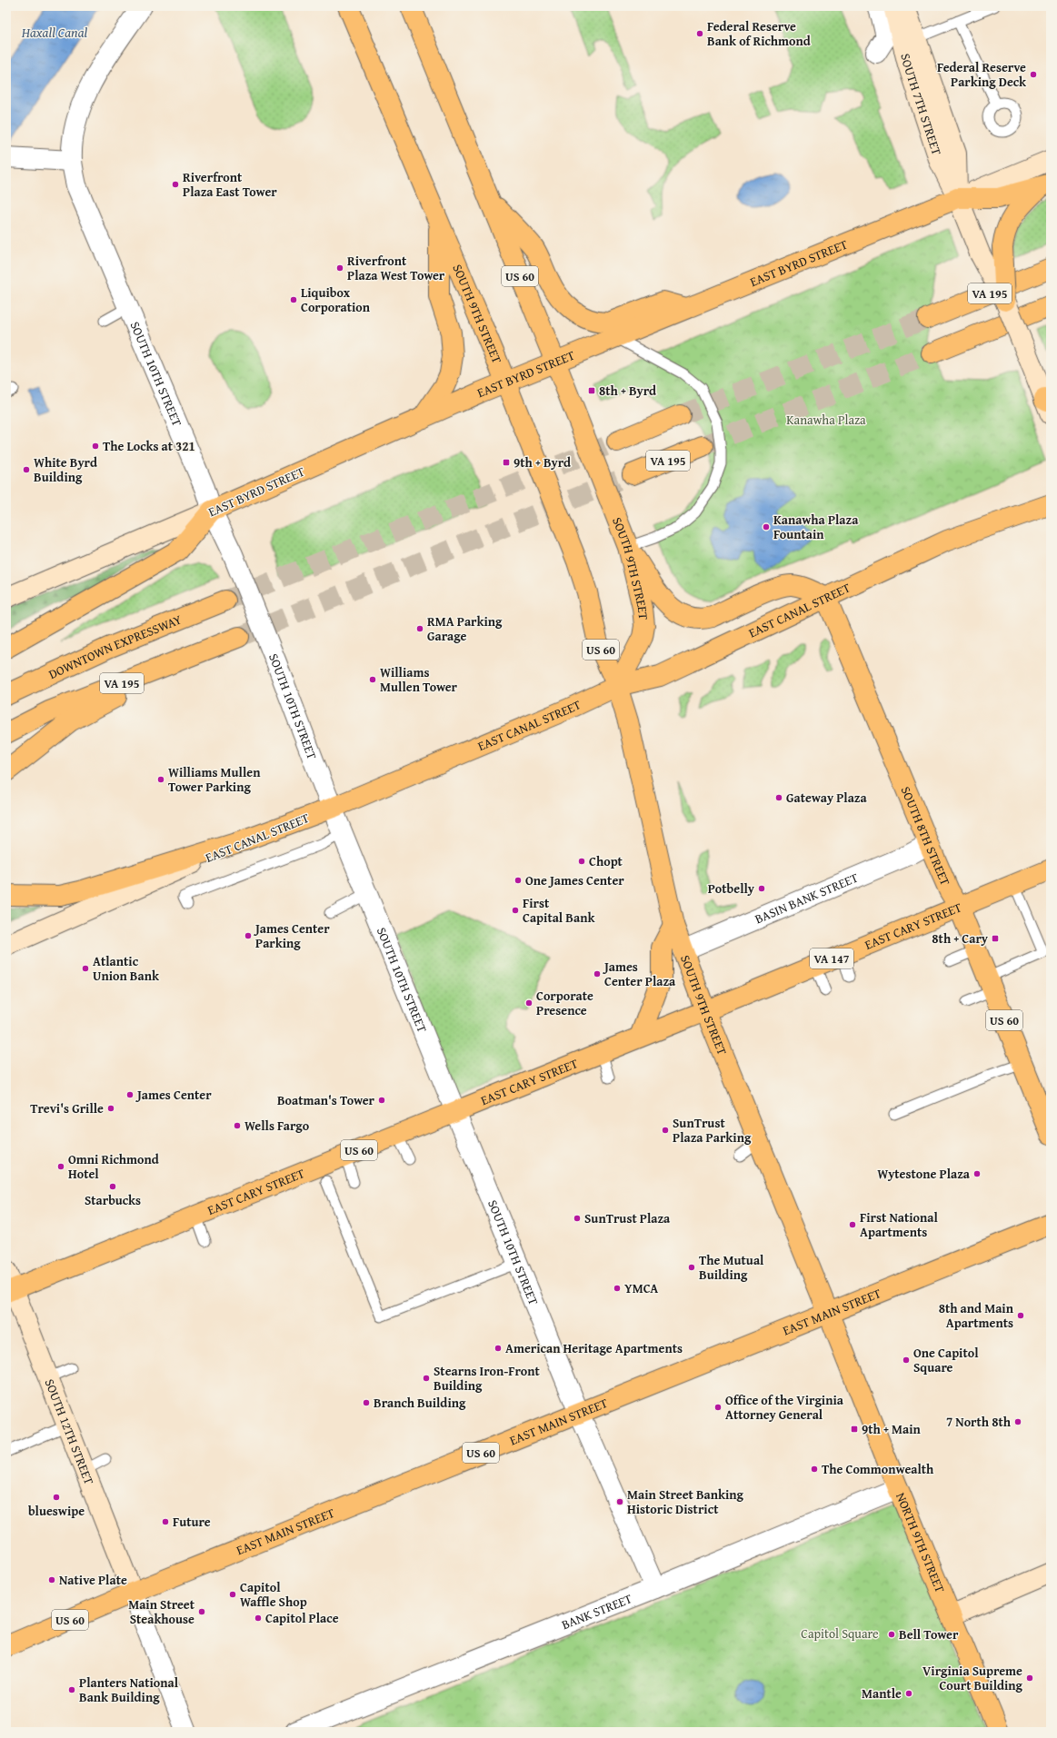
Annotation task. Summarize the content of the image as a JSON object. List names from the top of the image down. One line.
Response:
{"streets":{"main road":["EAST BYRD STREET","US 60","VA 195","SOUTH 9TH STREET","EAST CANAL STREET","DOWNTOWN EXPRESSWAY","SOUTH 8TH STREET","EAST CARY STREET","VA 147","EAST MAIN STREET","NORTH 9TH STREET"],"street":["SOUTH 7TH STREET","SOUTH 10TH STREET","BASIN BANK STREET","SOUTH 12TH STREET","BANK STREET"]},"crossings":[["SOUTH 7TH STREET","EAST BYRD STREET"],["EAST BYRD STREET","SOUTH 9TH STREET"],["EAST BYRD STREET","SOUTH 10TH STREET"],["US 60","SOUTH 9TH STREET"],["US 60","EAST CANAL STREET"],["US 60","SOUTH 8TH STREET"],["SOUTH 9TH STREET","EAST CANAL STREET"],["SOUTH 9TH STREET","BASIN BANK STREET"],["SOUTH 9TH STREET","EAST CARY STREET"],["SOUTH 9TH STREET","EAST MAIN STREET"],["SOUTH 9TH STREET","NORTH 9TH STREET"],["SOUTH 10TH STREET","EAST CANAL STREET"],["SOUTH 10TH STREET","EAST CARY STREET"],["SOUTH 10TH STREET","EAST MAIN STREET"],["SOUTH 10TH STREET","BANK STREET"],["EAST CANAL STREET","SOUTH 8TH STREET"],["SOUTH 8TH STREET","BASIN BANK STREET"],["SOUTH 8TH STREET","EAST CARY STREET"],["EAST CARY STREET","SOUTH 12TH STREET"],["EAST MAIN STREET","SOUTH 12TH STREET"],["EAST MAIN STREET","NORTH 9TH STREET"],["NORTH 9TH STREET","BANK STREET"]],"water":["Haxall Canal"],"parks":["Kanawha Plaza","Capitol Square"],"places":{"other":["Federal Reserve Bank of Richmond","Federal Reserve Parking Deck","Riverfront Plaza East Tower","Riverfront Plaza West Tower","Liquibox Corporation","The Locks at 321","White Byrd Building","Kanawha Plaza Fountain","RMA Parking Garage","Williams Mullen Tower","Williams Mullen Tower Parking","Gateway Plaza","Chopt","One James Center","Potbelly","First Capital Bank","James Center Parking","Atlantic Union Bank","James Center Plaza","Corporate Presence","James Center","Boatman's Tower","Trevi's Grille","Wells Fargo","SunTrust Plaza Parking","Omni Richmond Hotel","Wytestone Plaza","Starbucks","SunTrust Plaza","First National Apartments","The Mutual Building","YMCA","8th and Main Apartments","American Heritage Apartments","One Capitol Square","Stearns Iron-Front Building","Branch Building","Office of the Virginia Attorney General","7 North 8th","The Commonwealth","blueswipe","Main Street Banking Historic District","Future","Native Plate","Capitol Waffle Shop","Main Street Steakhouse","Capitol Place","Bell Tower","Virginia Supreme Court Building","Planters National Bank Building","Mantle"],"transit":["8th + Byrd","9th + Byrd","8th + Cary","9th + Main"]}}
